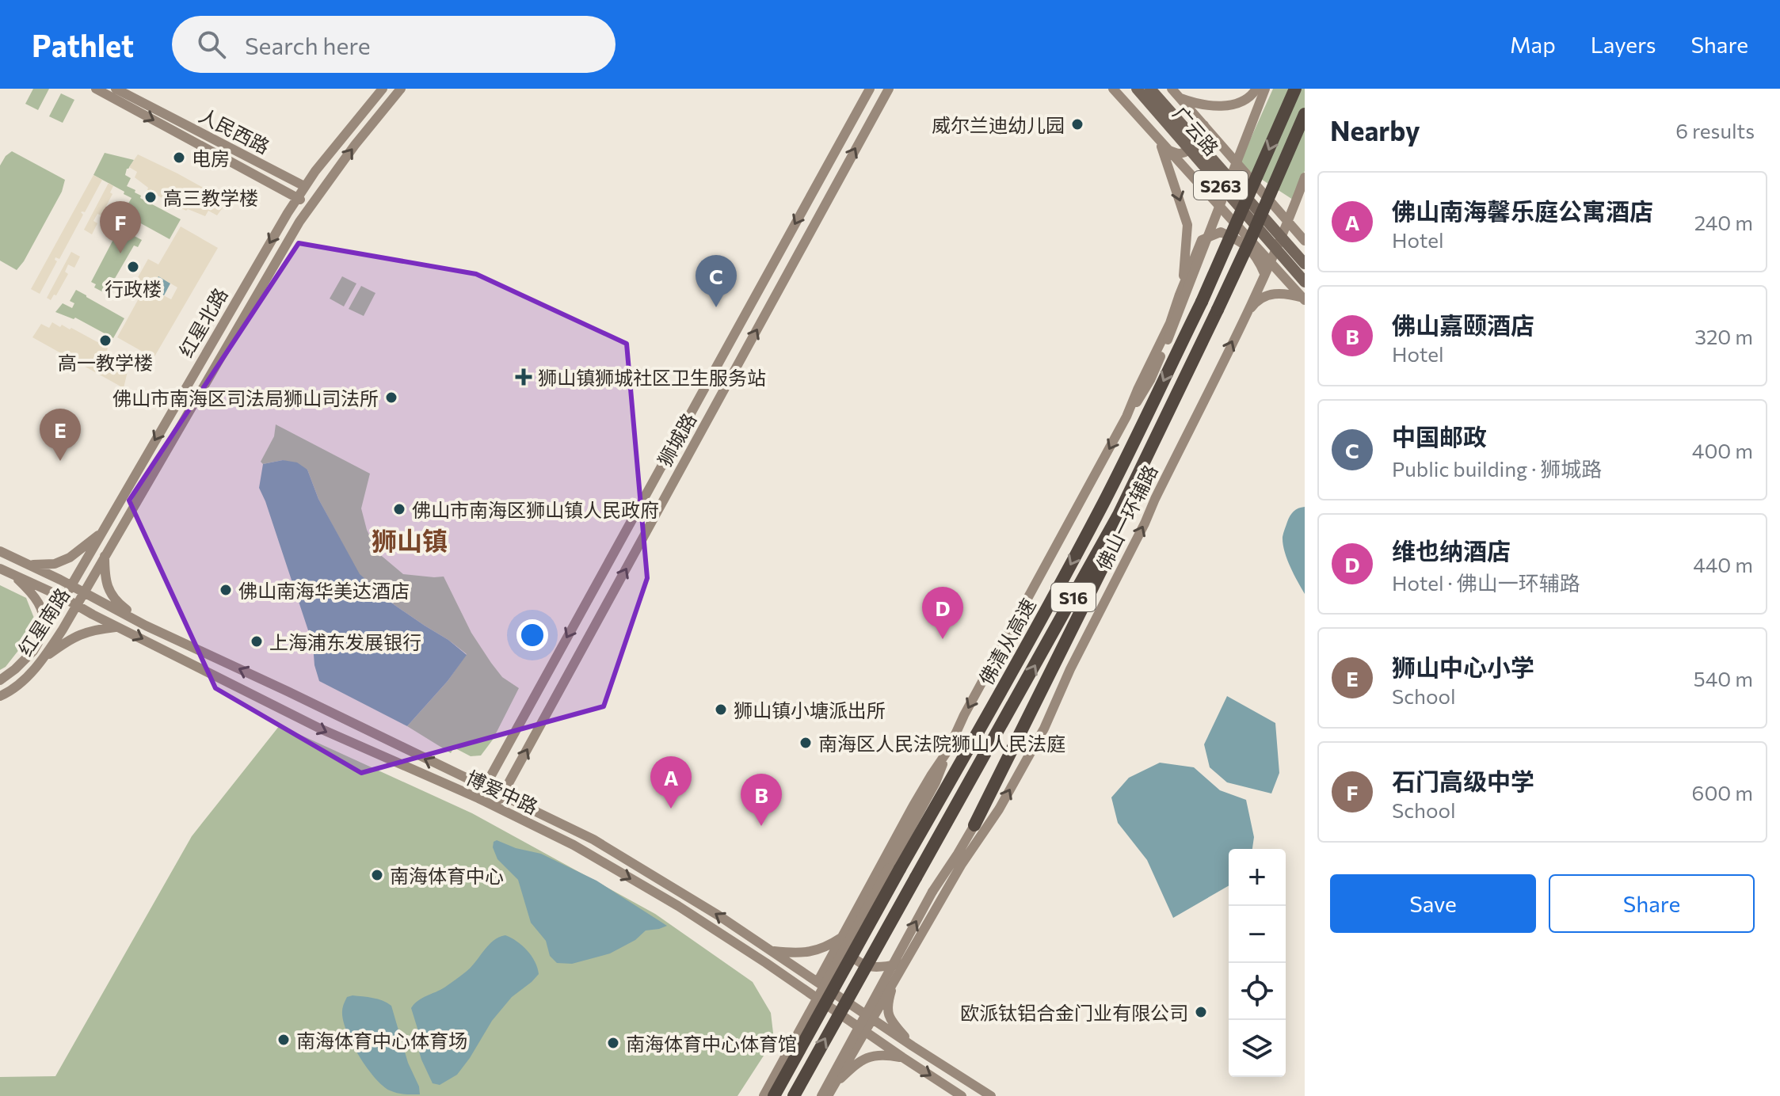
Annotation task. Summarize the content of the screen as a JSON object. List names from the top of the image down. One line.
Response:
{"streets":{"highway":["S16","佛清从高速"],"main road":["人民西路","广云路","S263","红星北路","狮城路","佛山一环辅路","红星南路","博爱中路"]},"crossings":[["人民西路","红星北路"],["广云路","佛山一环辅路"],["红星北路","红星南路"],["红星北路","博爱中路"],["狮城路","博爱中路"],["红星南路","博爱中路"]],"districts":["狮山镇"],"places":{"other":["威尔兰迪幼儿园","电房","高三教学楼","行政楼","高一教学楼","佛山市南海区司法局狮山司法所","佛山市南海区狮山镇人民政府","佛山南海华美达酒店","上海浦东发展银行","狮山镇小塘派出所","南海区人民法院狮山人民法庭","南海体育中心","欧派钛铝合金门业有限公司","南海体育中心体育场","南海体育中心体育馆"],"health":["狮山镇狮城社区卫生服务站"]},"page":{"header":"Pathlet","search":"Search here","nav":["Map","Layers","Share"],"heading":["Nearby","6 results"],"list":[{"mark":"A","name":"佛山南海馨乐庭公寓酒店","note":"Hotel","value":"240 m"},{"mark":"B","name":"佛山嘉颐酒店","note":"Hotel","value":"320 m"},{"mark":"C","name":"中国邮政","note":"Public building · 狮城路","value":"400 m"},{"mark":"D","name":"维也纳酒店","note":"Hotel · 佛山一环辅路","value":"440 m"},{"mark":"E","name":"狮山中心小学","note":"School","value":"540 m"},{"mark":"F","name":"石门高级中学","note":"School","value":"600 m"}],"pins":["F","C","E","D","A","B"],"map_buttons":["+","−"],"buttons":["Save","Share"]}}
